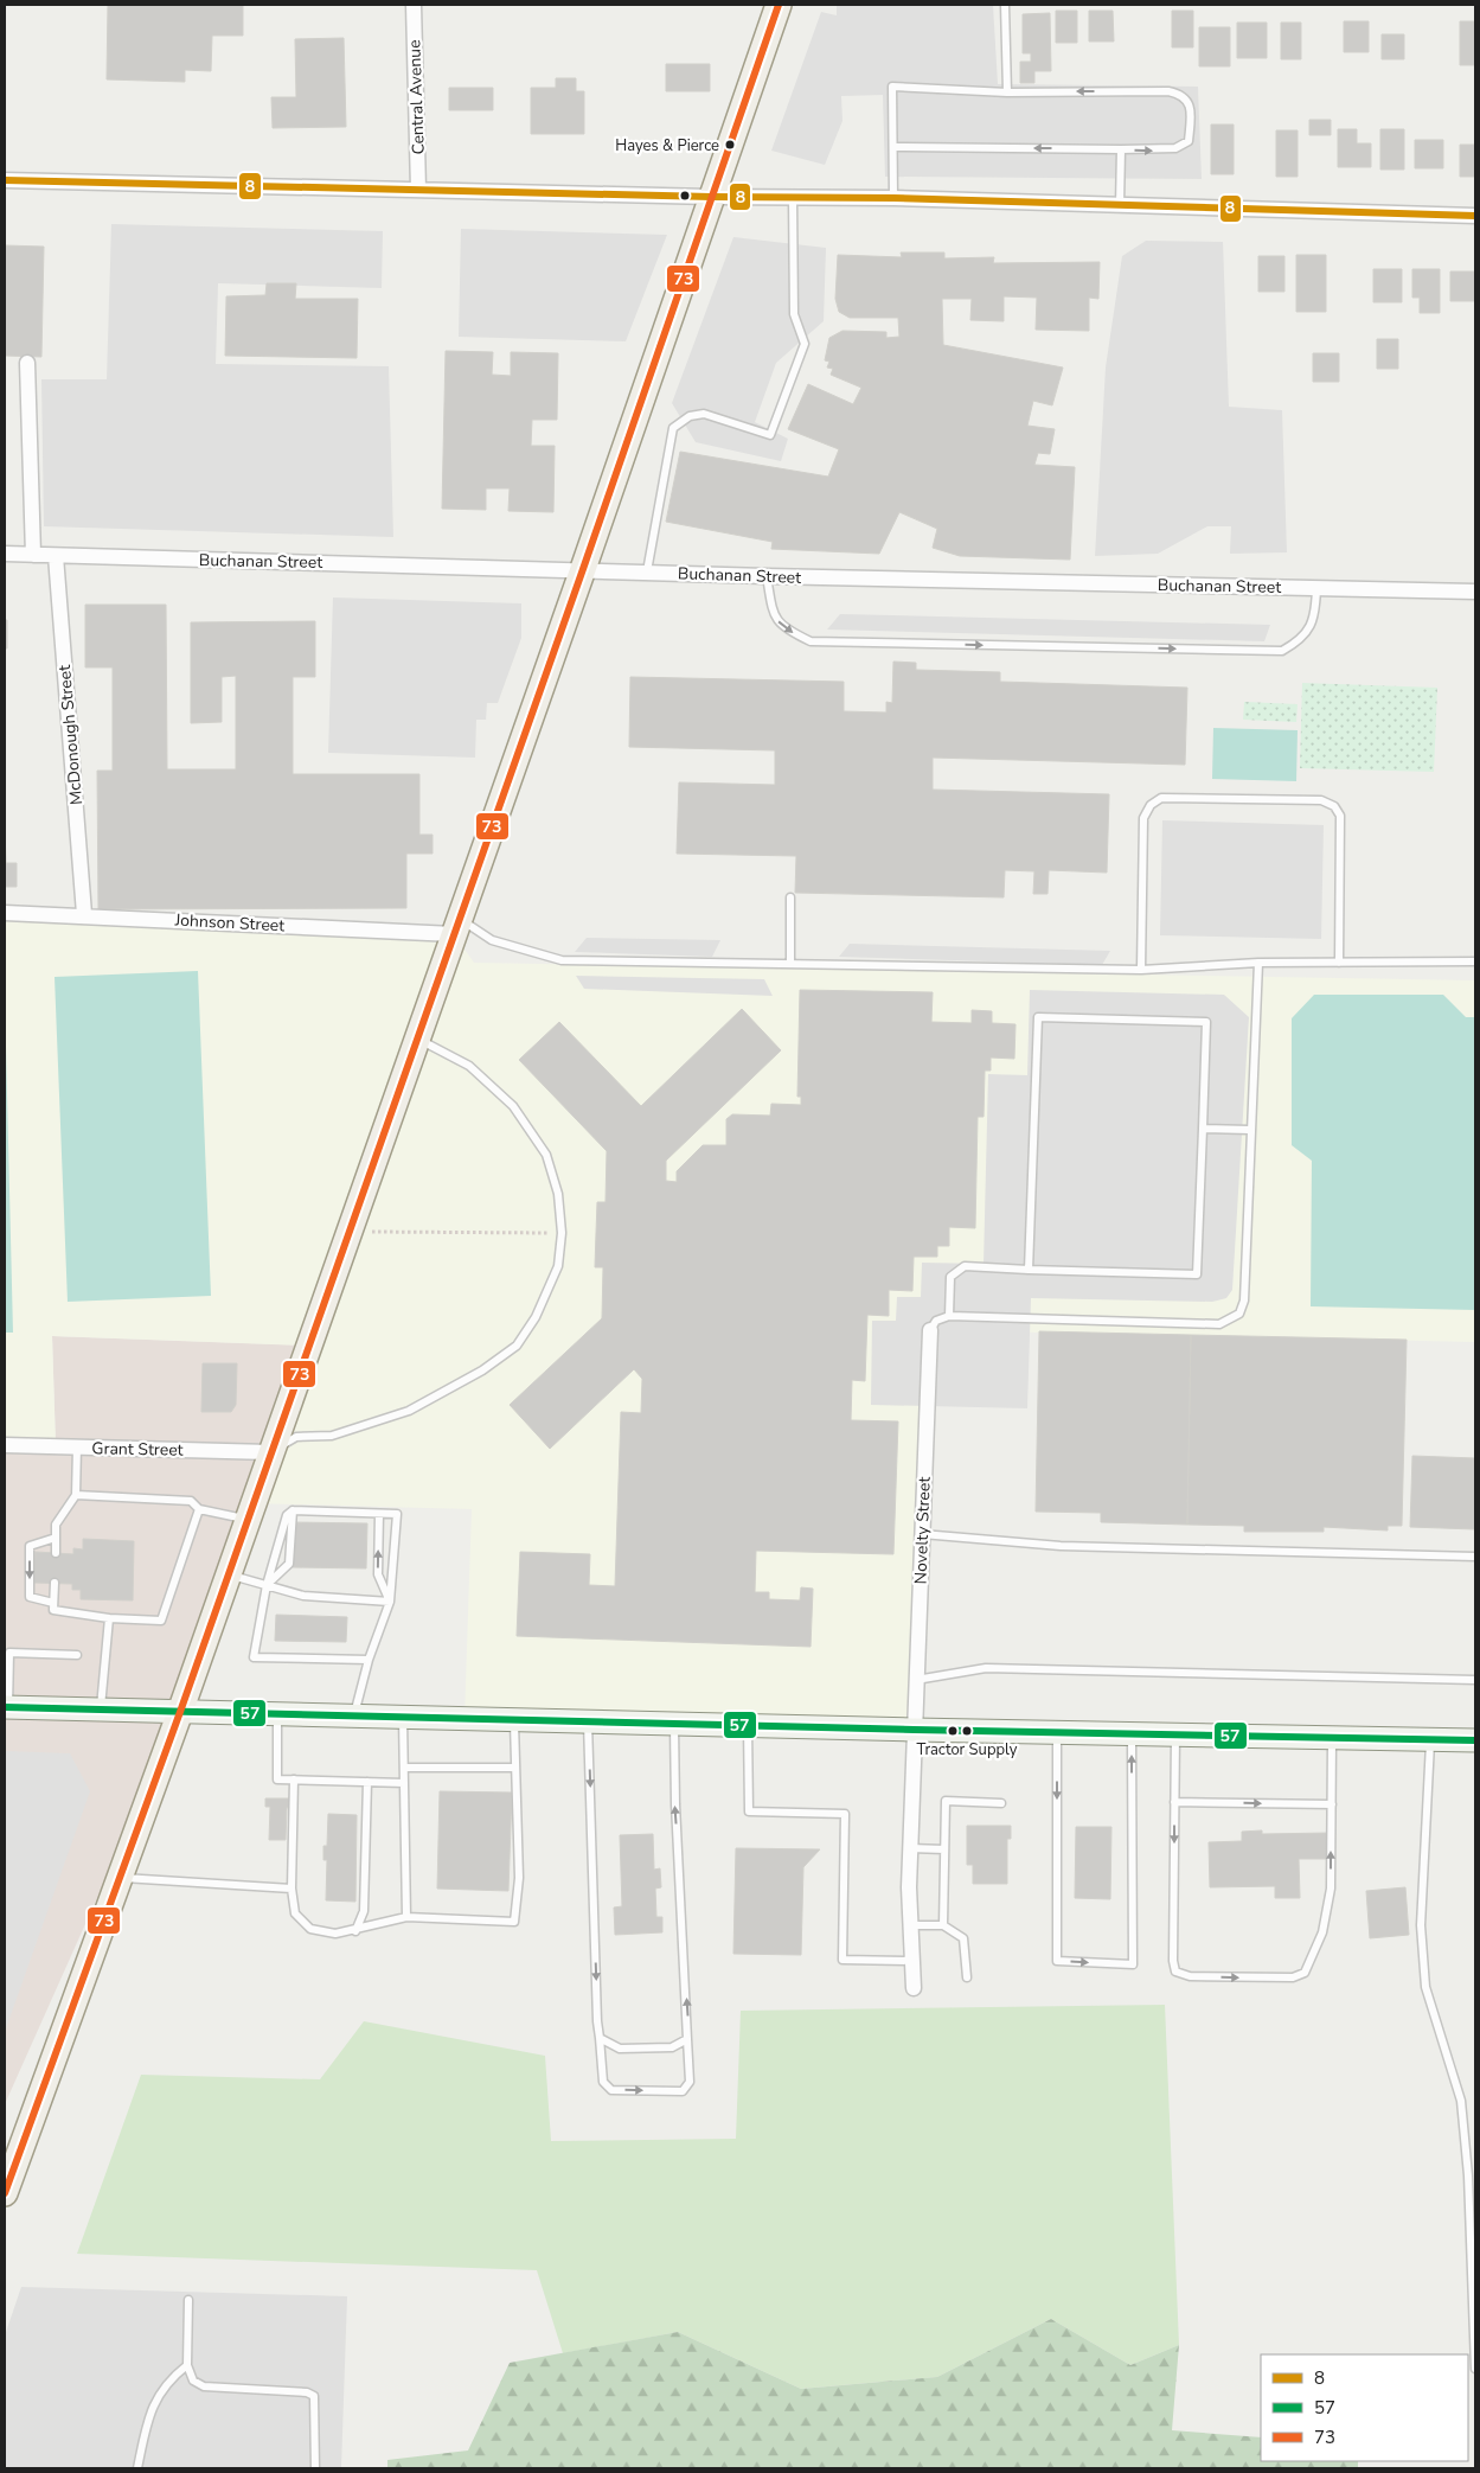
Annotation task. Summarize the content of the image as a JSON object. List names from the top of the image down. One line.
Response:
{"streets":{"street":["Central Avenue","Buchanan Street","McDonough Street","Johnson Street","Grant Street","Novelty Street"]},"crossings":[["Buchanan Street","McDonough Street"],["McDonough Street","Johnson Street"]],"places":["Hayes & Pierce","Tractor Supply"],"lines":["transit line 73","transit line 8","transit line 57"],"legend":["8","57","73"]}
